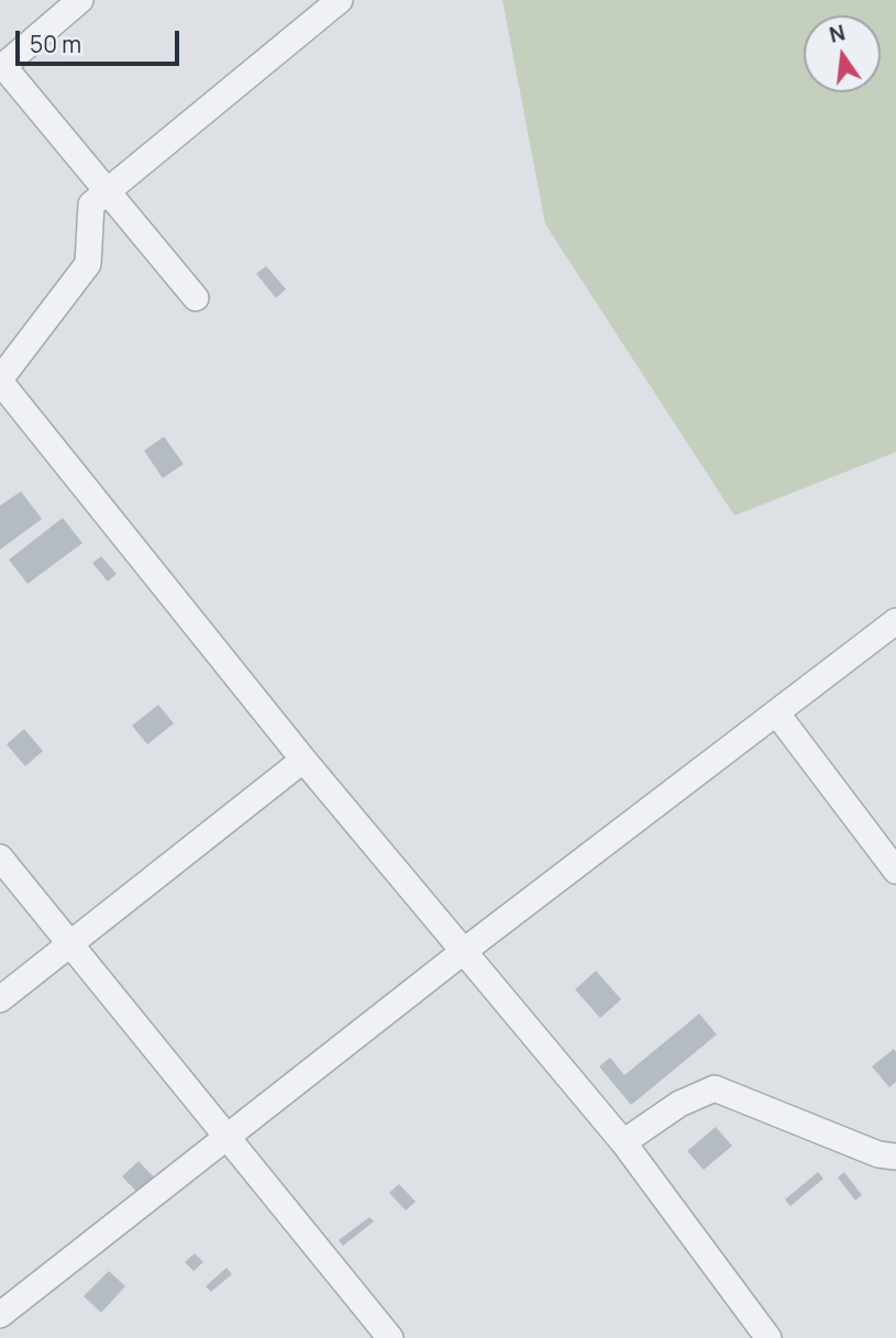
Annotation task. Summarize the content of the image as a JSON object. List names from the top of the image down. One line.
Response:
{"scale_bar":"50 m","north":"top"}
